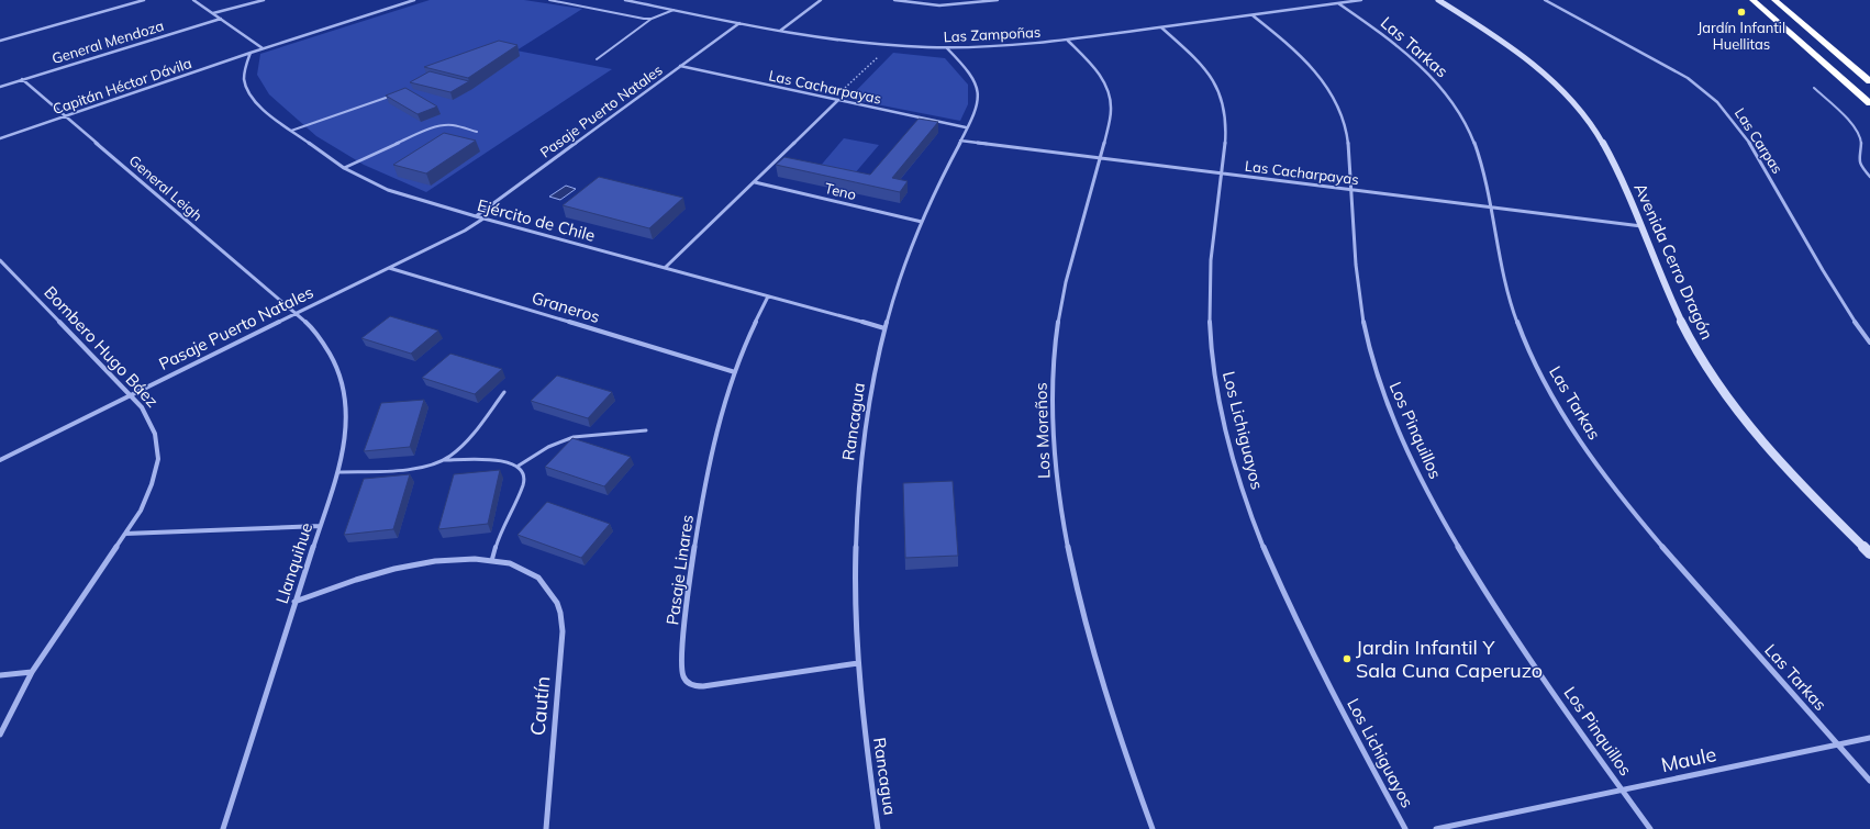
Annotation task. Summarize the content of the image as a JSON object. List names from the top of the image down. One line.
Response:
{"streets":{"street":["Las Zampoñas","General Mendoza","Las Tarkas","Capitán Héctor Dávila","Las Cacharpayas","Pasaje Puerto Natales","Las Carpas","General Leigh","Teno","Ejército de Chile","Avenida Cerro Dragón","Graneros","Bombero Hugo Báez","Rancagua","Los Moreños","Los Lichiguayos","Los Pinquillos","Llanquihue","Pasaje Linares","Cautín","Maule"]},"crossings":[["Las Zampoñas","Las Tarkas"],["Las Zampoñas","Pasaje Puerto Natales"],["Las Zampoñas","Rancagua"],["Las Zampoñas","Los Moreños"],["Las Zampoñas","Los Lichiguayos"],["Las Zampoñas","Los Pinquillos"],["General Mendoza","General Leigh"],["Las Tarkas","Las Cacharpayas"],["Las Tarkas","Maule"],["Capitán Héctor Dávila","General Leigh"],["Capitán Héctor Dávila","Ejército de Chile"],["Las Cacharpayas","Pasaje Puerto Natales"],["Las Cacharpayas","Avenida Cerro Dragón"],["Las Cacharpayas","Rancagua"],["Las Cacharpayas","Los Moreños"],["Las Cacharpayas","Los Lichiguayos"],["Las Cacharpayas","Los Pinquillos"],["Pasaje Puerto Natales","General Leigh"],["Pasaje Puerto Natales","Ejército de Chile"],["Pasaje Puerto Natales","Graneros"],["Pasaje Puerto Natales","Bombero Hugo Báez"],["Pasaje Puerto Natales","Llanquihue"],["General Leigh","Llanquihue"],["Teno","Rancagua"],["Ejército de Chile","Rancagua"],["Ejército de Chile","Pasaje Linares"],["Graneros","Pasaje Linares"],["Rancagua","Pasaje Linares"],["Los Pinquillos","Maule"]],"places":["Jardín Infantil Huellitas","Jardin Infantil Y Sala Cuna Caperuzo"]}
